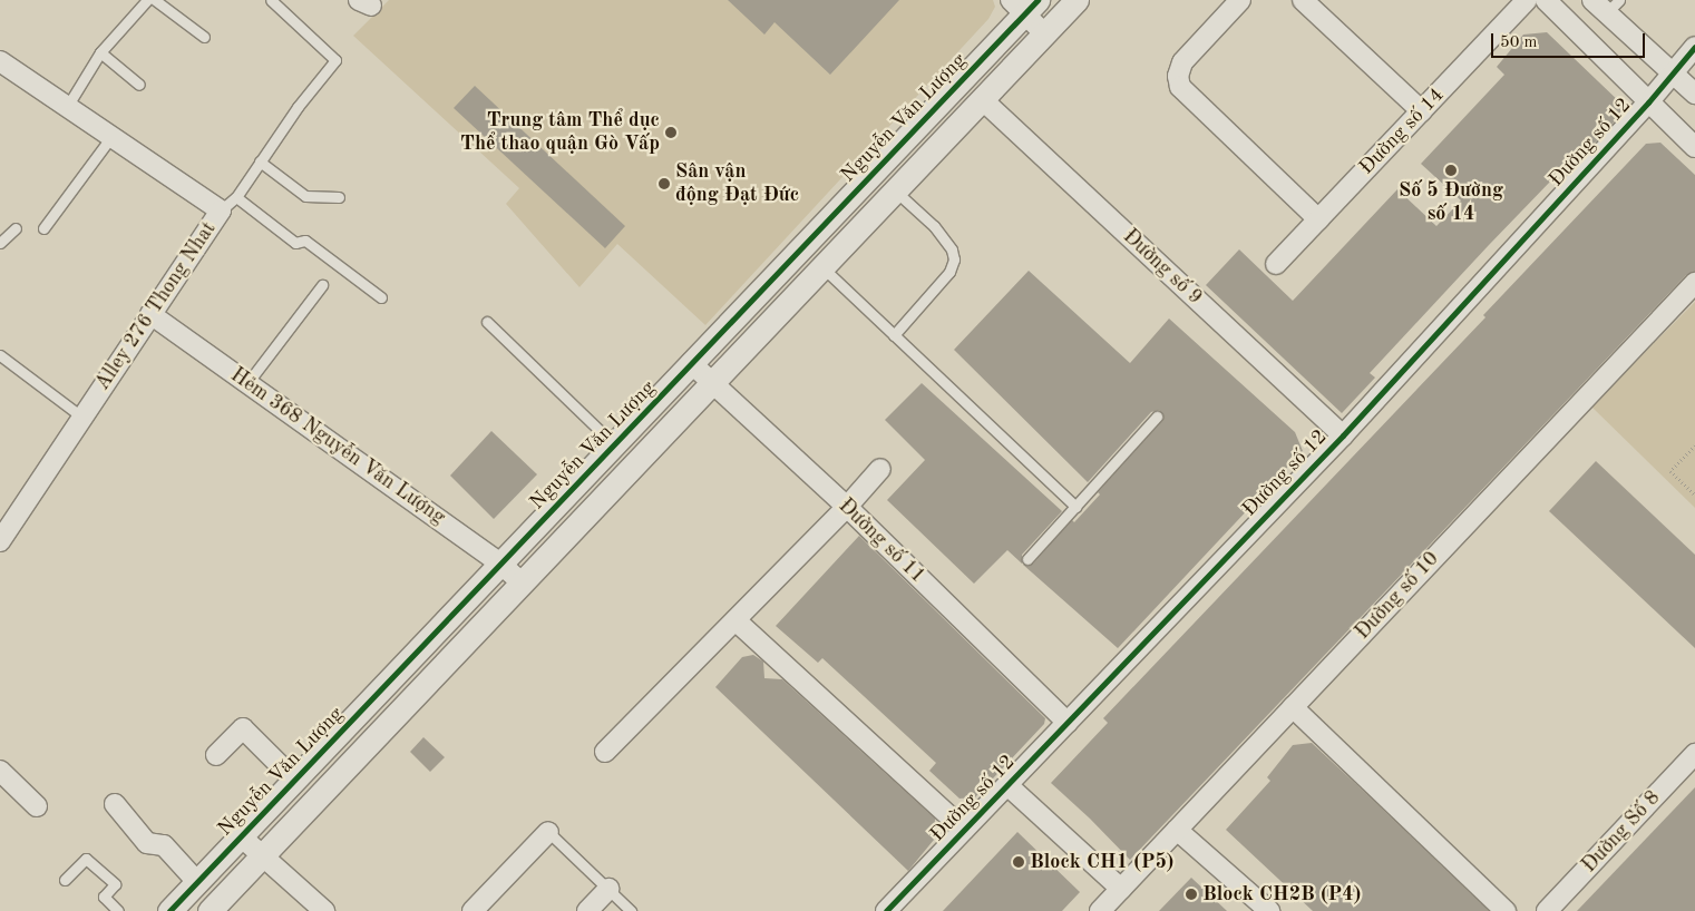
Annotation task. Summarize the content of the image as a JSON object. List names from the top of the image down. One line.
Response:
{"streets":{"street":["Nguyễn Văn Lượng","Đường số 14","Đường số 12","Đường số 9","Alley 276 Thong Nhat","Hẻm 368 Nguyễn Văn Lượng","Đường số 11","Đường số 10","Đường Số 8"]},"crossings":[["Nguyễn Văn Lượng","Hẻm 368 Nguyễn Văn Lượng"],["Nguyễn Văn Lượng","Đường số 11"],["Đường số 12","Đường số 9"],["Đường số 12","Đường số 11"],["Alley 276 Thong Nhat","Hẻm 368 Nguyễn Văn Lượng"]],"places":["Trung tâm Thể dục Thể thao quận Gò Vấp","Số 5 Đường số 14","Sân vận động Đạt Đức","Block CH1 (P5)","Block CH2B (P4)"],"scale_bar":"50 m"}
